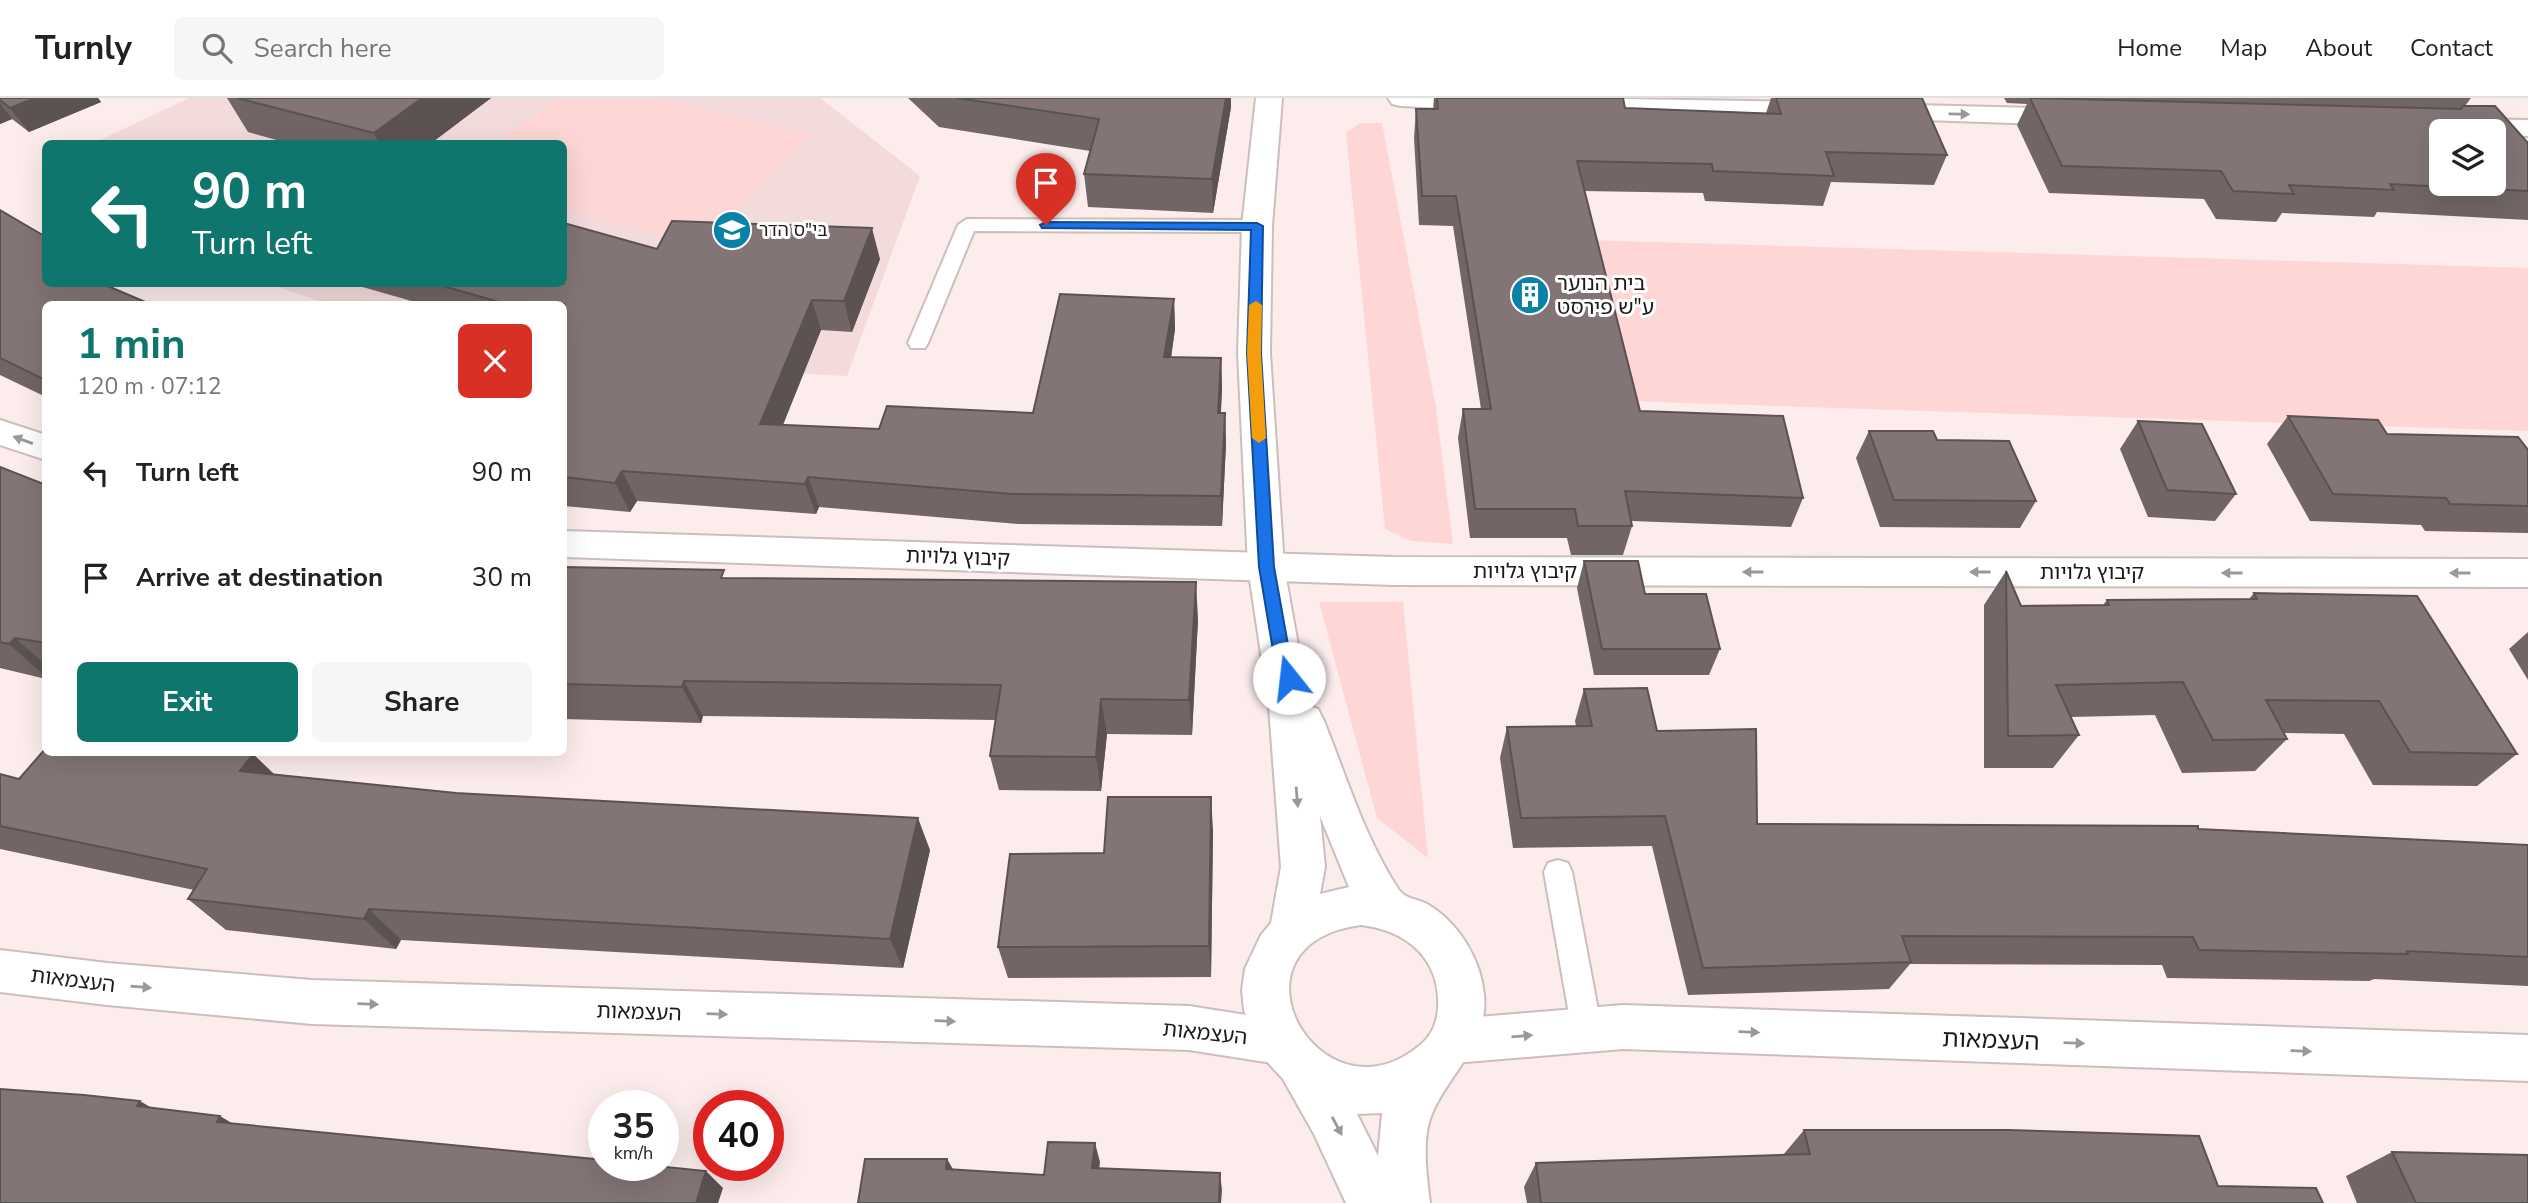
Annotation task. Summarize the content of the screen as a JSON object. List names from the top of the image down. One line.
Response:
{"streets":{"street":["קיבוץ גלויות","העצמאות"]},"one_way":["קיבוץ גלויות","העצמאות"],"places":{"school or university":["בי\"ס הדר"],"building":["בית הנוער ע\"ש פירסט"]},"page":{"header":"Turnly","search":"Search here","nav":["Home","Map","About","Contact"],"turn":["90 m","Turn left"],"heading":["1 min","120 m · 07:12"],"list":[{"name":"Turn left","value":"90 m"},{"name":"Arrive at destination","value":"30 m"}],"buttons":["Exit","Share"],"speed":"35 km/h","limit":"40"}}
